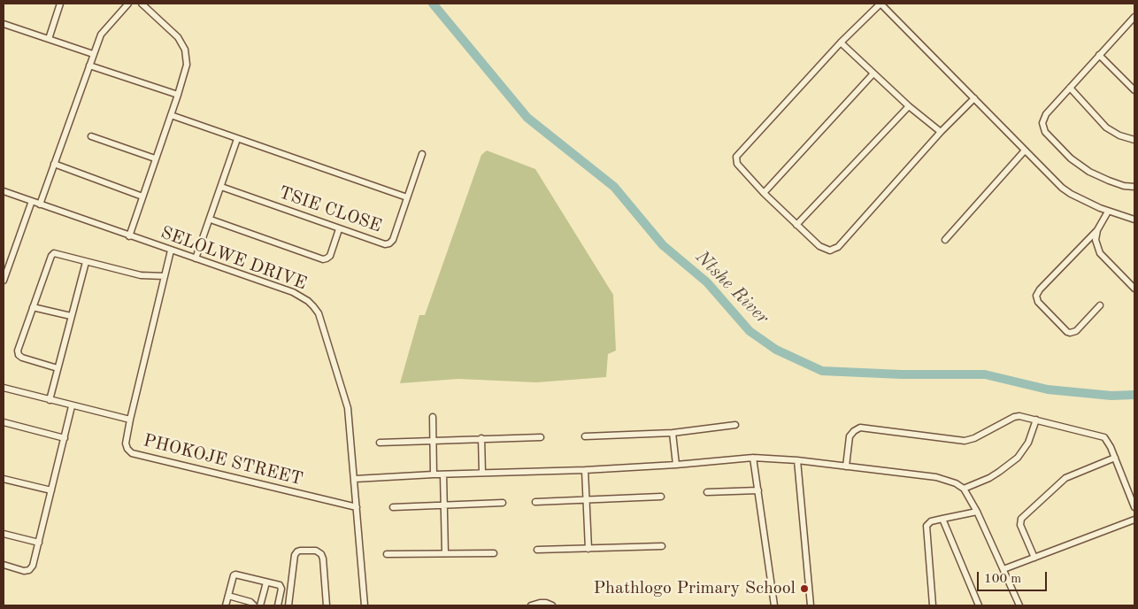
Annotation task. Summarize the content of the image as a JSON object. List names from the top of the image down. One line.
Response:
{"streets":{"street":["TSIE CLOSE","SELOLWE DRIVE","PHOKOJE STREET"]},"crossings":[["SELOLWE DRIVE","PHOKOJE STREET"]],"water":["Ntshe River"],"places":["Phathlogo Primary School"],"scale_bar":"100 m"}
